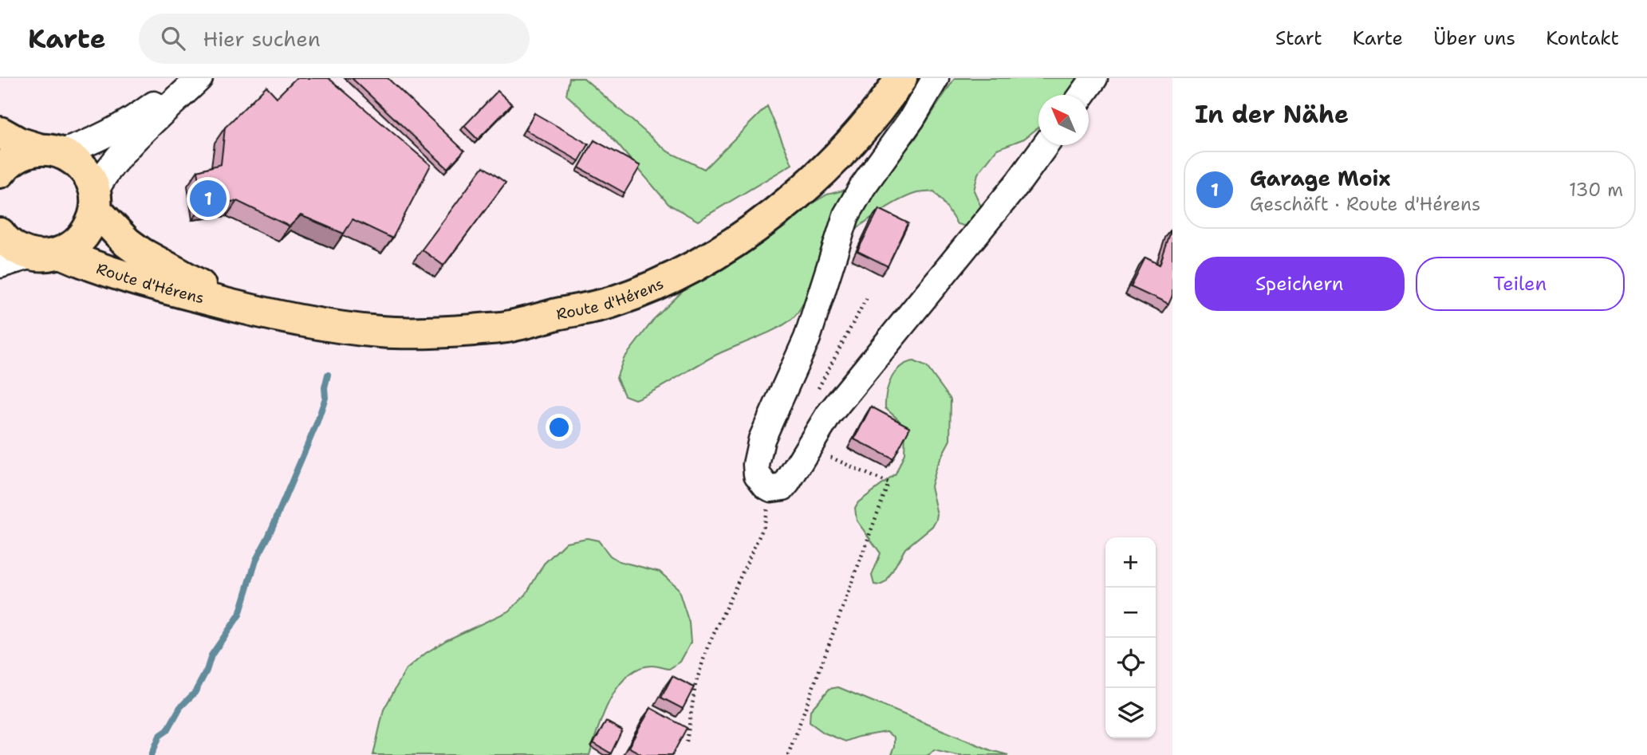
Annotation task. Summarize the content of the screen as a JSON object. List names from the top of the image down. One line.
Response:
{"streets":{"main road":["Route d'Hérens"]},"north":"top left","page":{"header":"Karte","search":"Hier suchen","nav":["Start","Karte","Über uns","Kontakt"],"heading":"In der Nähe","list":[{"mark":"1","name":"Garage Moix","note":"Geschäft · Route d'Hérens","value":"130 m"}],"pins":"1","buttons":["Speichern","Teilen"],"map_buttons":["+","−"]}}
